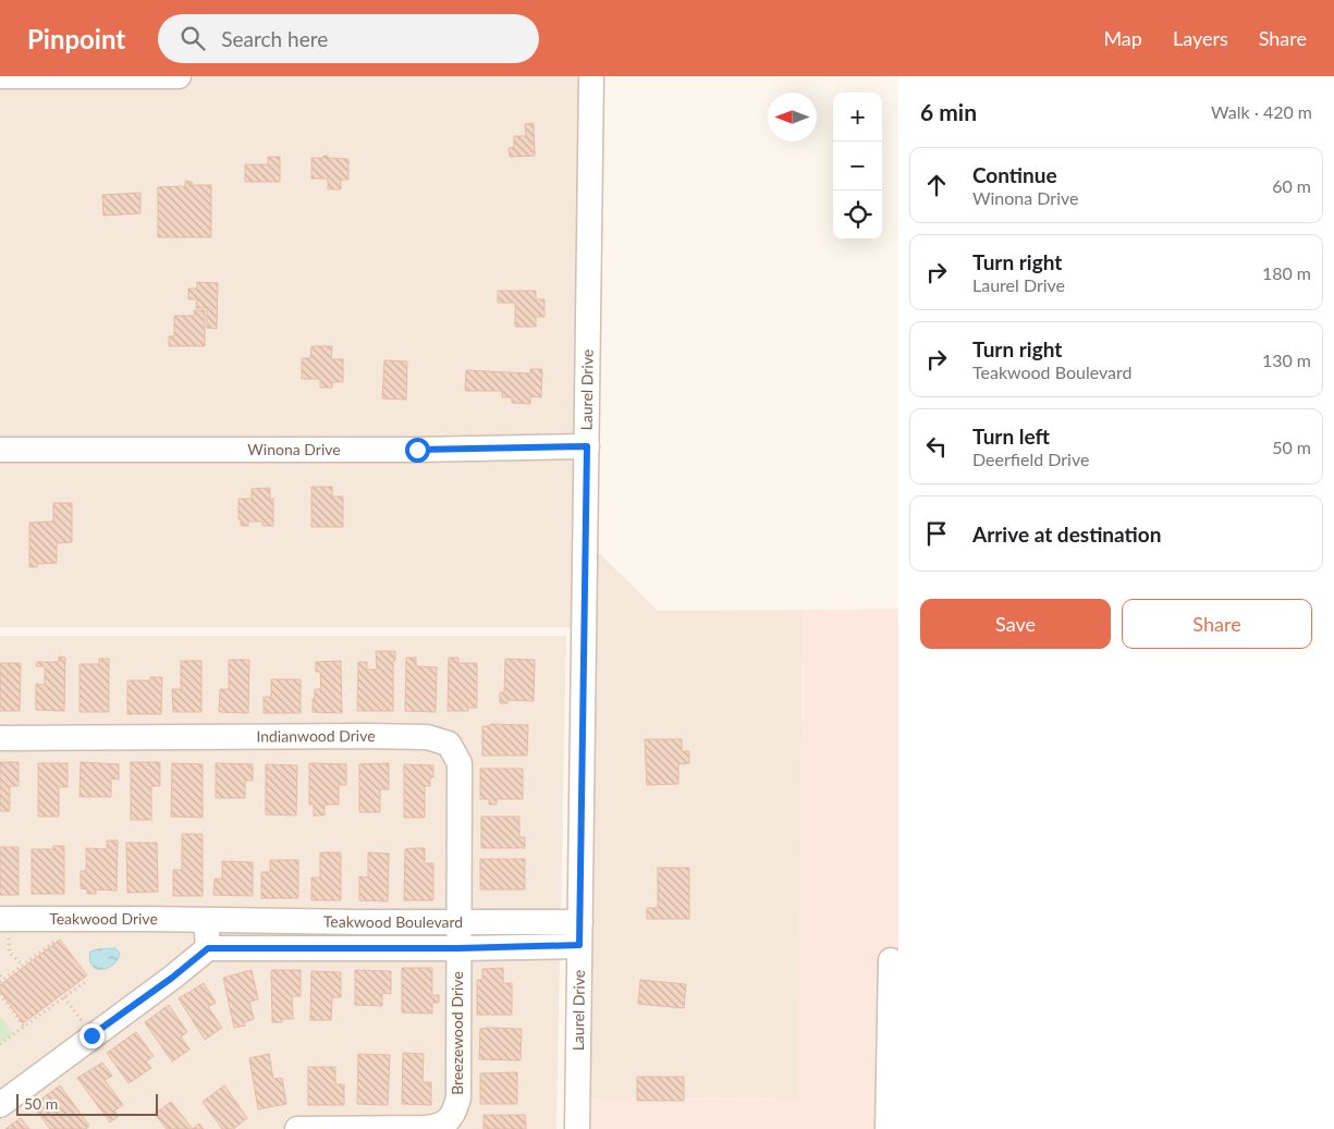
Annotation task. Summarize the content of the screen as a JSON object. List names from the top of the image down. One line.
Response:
{"streets":{"street":["Laurel Drive","Winona Drive","Indianwood Drive","Teakwood Drive","Teakwood Boulevard","Breezewood Drive"]},"crossings":[["Laurel Drive","Winona Drive"],["Laurel Drive","Teakwood Boulevard"],["Indianwood Drive","Teakwood Boulevard"],["Indianwood Drive","Breezewood Drive"],["Teakwood Drive","Teakwood Boulevard"],["Teakwood Boulevard","Breezewood Drive"]],"scale_bar":"50 m","north":"left","page":{"header":"Pinpoint","search":"Search here","nav":["Map","Layers","Share"],"heading":["6 min","Walk · 420 m"],"map_buttons":["+","−"],"list":[["Continue","Winona Drive","60 m"],["Turn right","Laurel Drive","180 m"],["Turn right","Teakwood Boulevard","130 m"],["Turn left","Deerfield Drive","50 m"],"Arrive at destination"],"buttons":["Save","Share"],"scale":"50 m"}}
